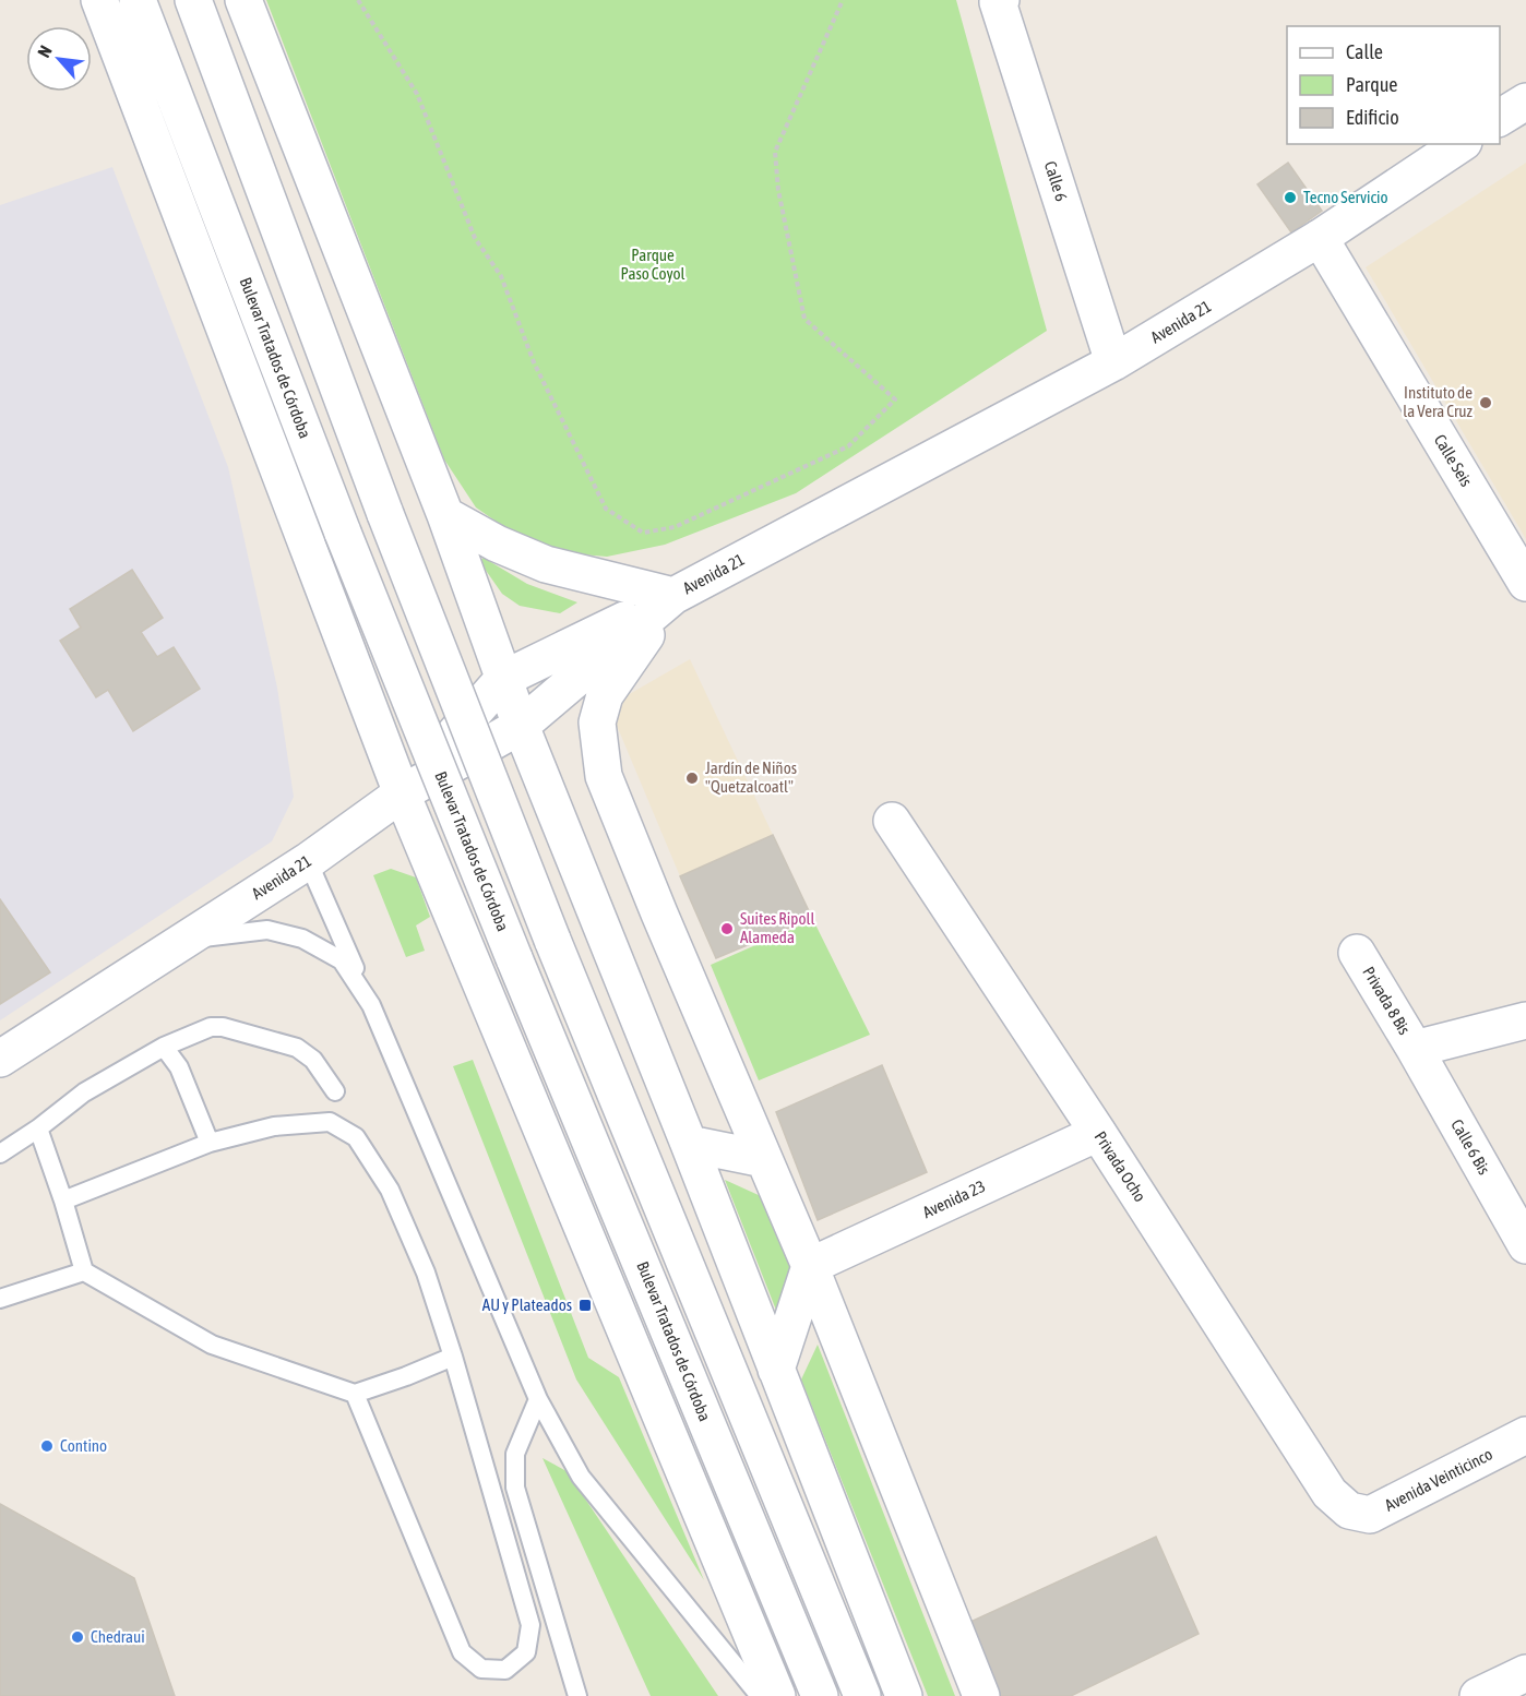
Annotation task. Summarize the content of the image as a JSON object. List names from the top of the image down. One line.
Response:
{"streets":{"street":["Calle 6","Avenida 21","Bulevar Tratados de Córdoba","Calle Seis","Privada 8 Bis","Calle 6 Bis","Privada Ocho","Avenida 23","Avenida Veinticinco"]},"crossings":[["Calle 6","Avenida 21"],["Avenida 21","Calle Seis"],["Privada 8 Bis","Calle 6 Bis"],["Privada Ocho","Avenida 23"],["Privada Ocho","Avenida Veinticinco"]],"parks":["Parque Paso Coyol"],"places":{"other":["Tecno Servicio","Instituto de la Vera Cruz","Jardín de Niños \"Quetzalcoatl\"","Suites Ripoll Alameda","Contino","Chedraui"],"transit":["AU y Plateados"]},"legend":["Calle","Parque","Edificio"],"north":"top left"}
